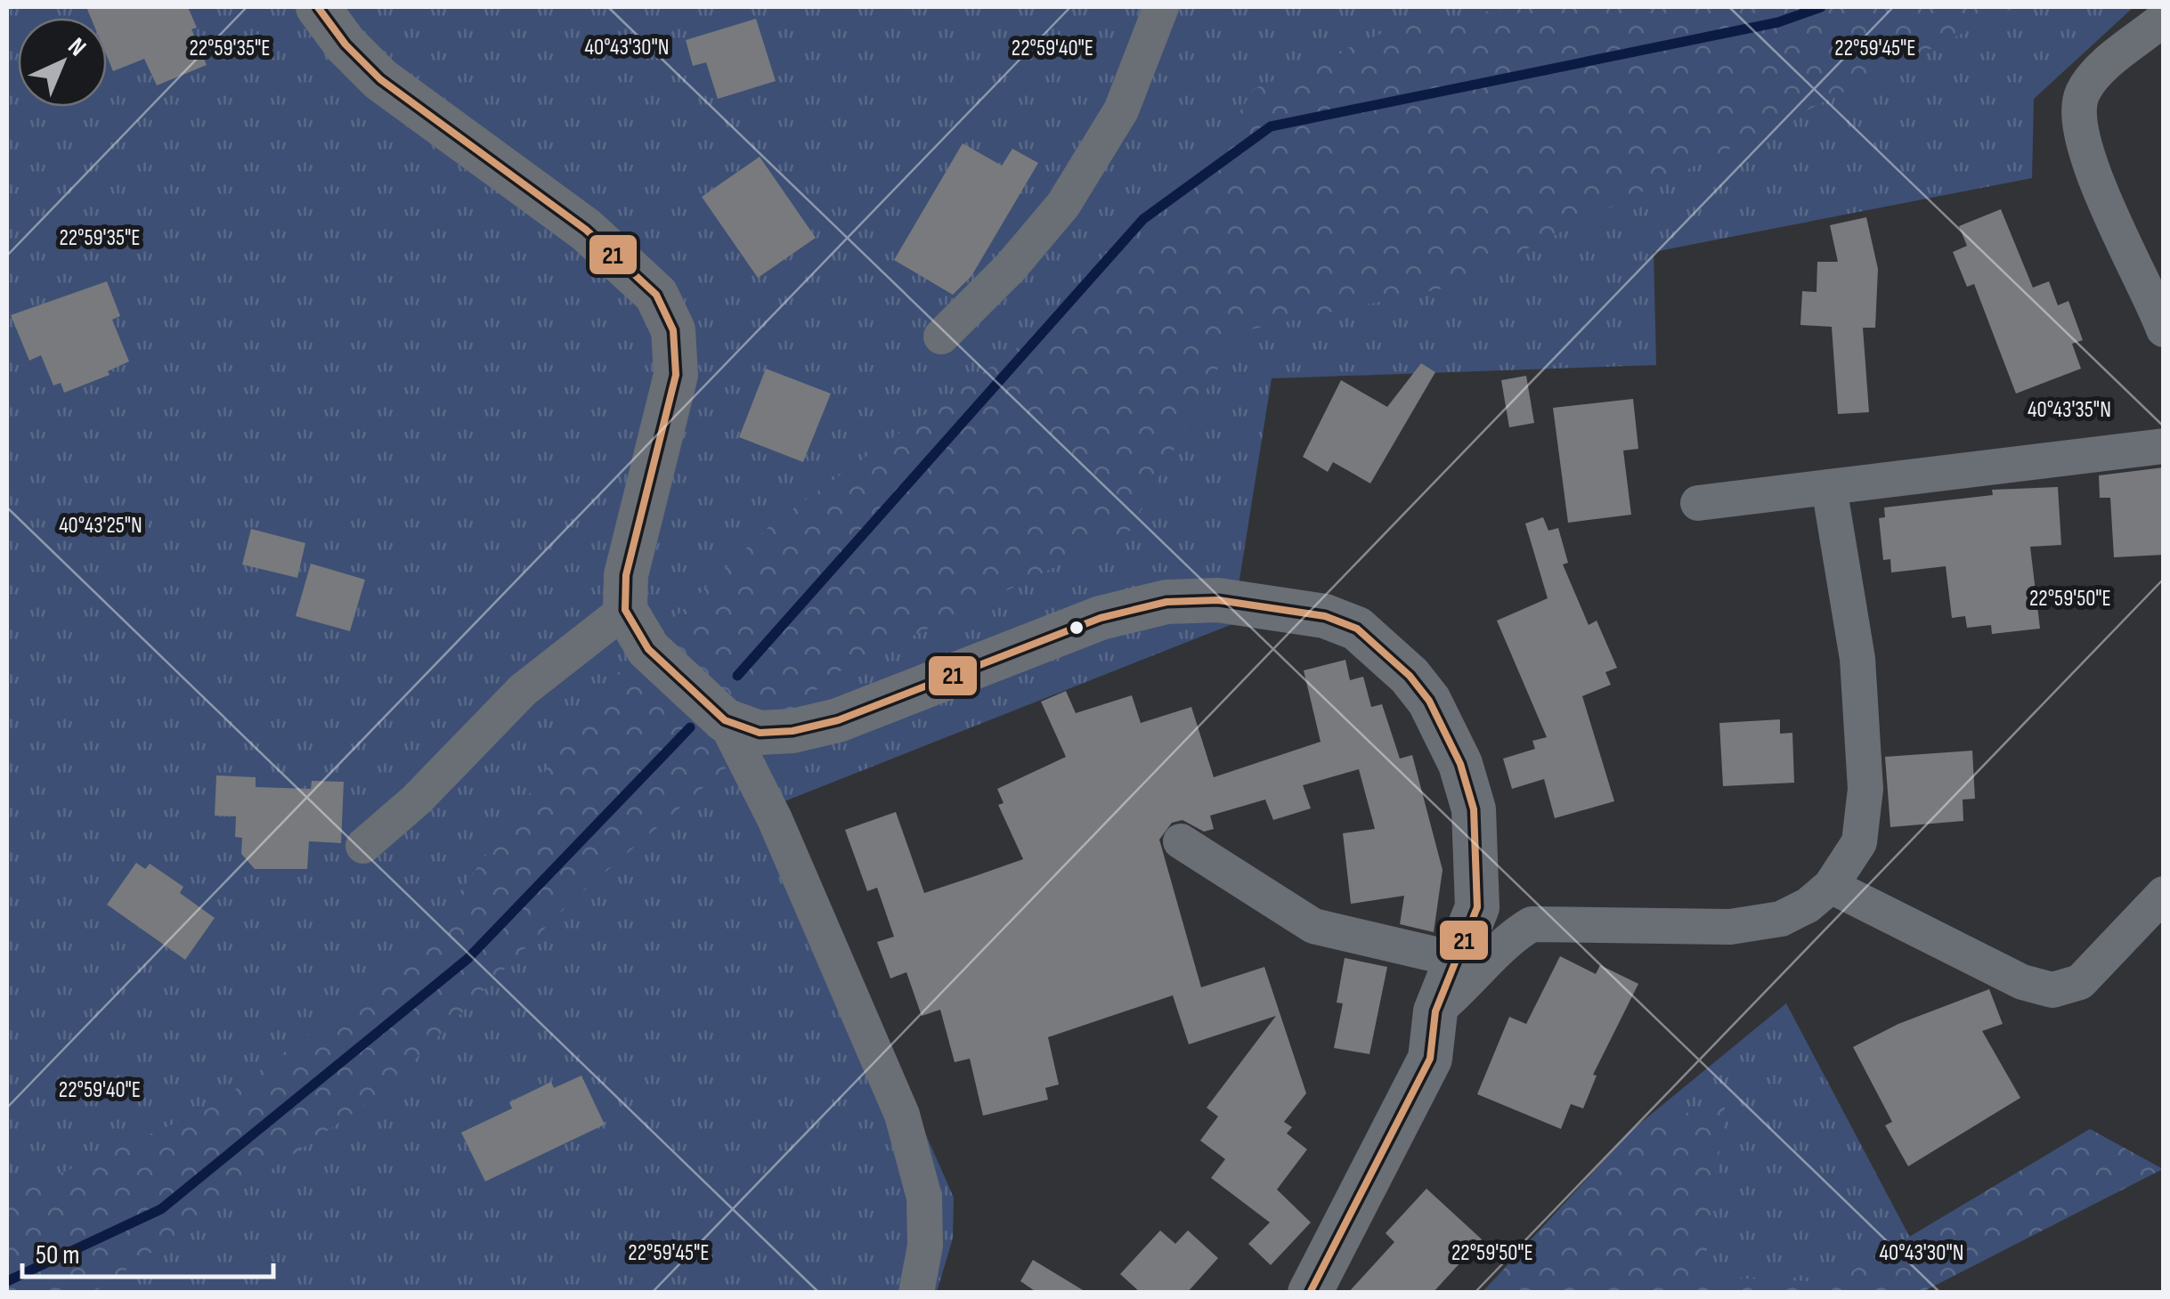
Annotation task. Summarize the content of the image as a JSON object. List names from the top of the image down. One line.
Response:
{"lines":["transit line 21"],"scale_bar":"50 m","north":"top right","coordinates":["40°43'30\"N","22°59'35\"E","22°59'40\"E","22°59'45\"E","40°43'35\"N","40°43'25\"N","22°59'50\"E"]}
